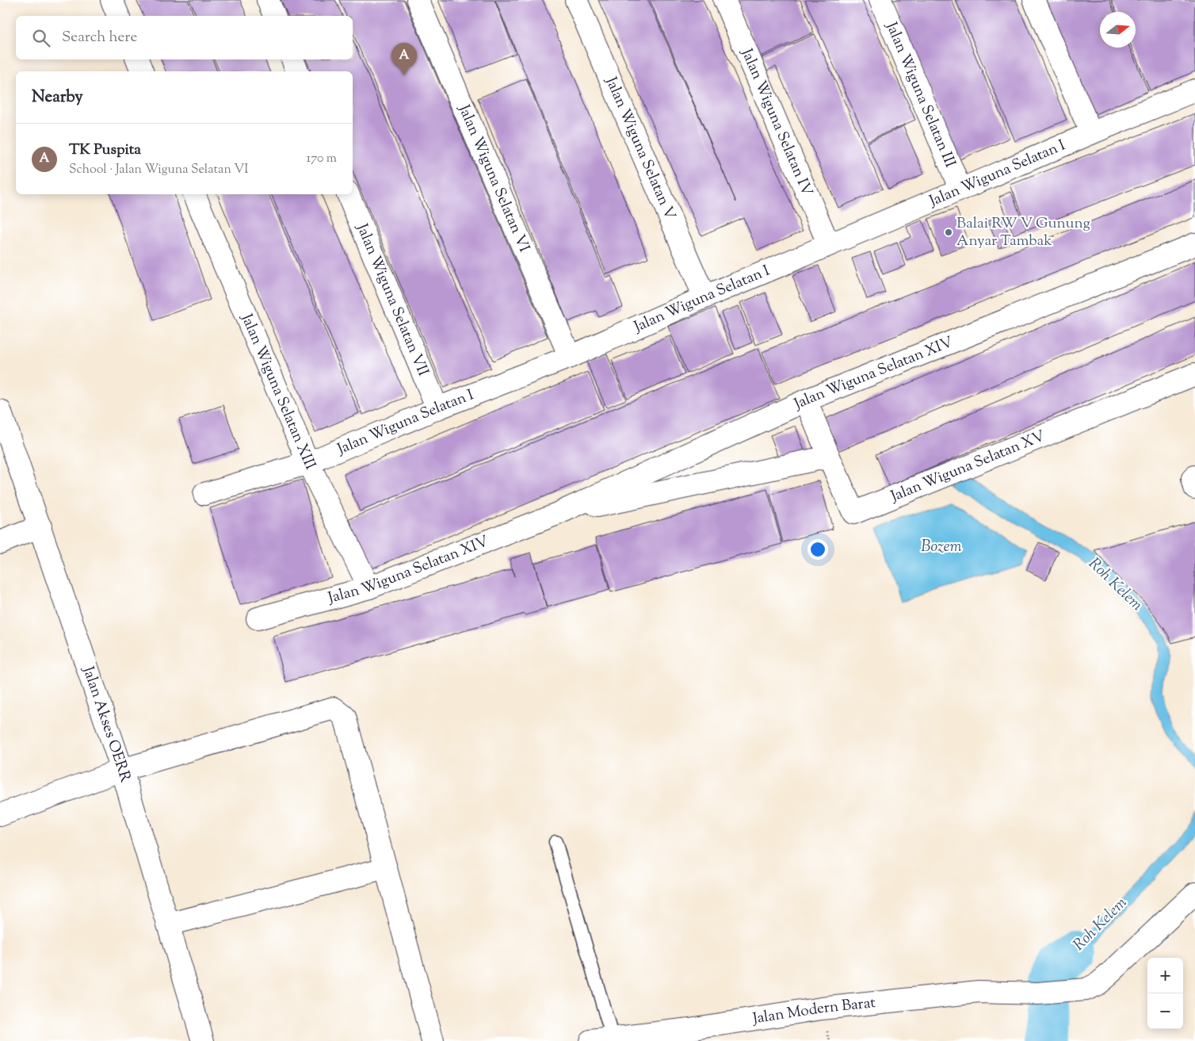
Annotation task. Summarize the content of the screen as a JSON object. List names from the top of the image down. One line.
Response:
{"streets":{"street":["Jalan Wiguna Selatan III","Jalan Wiguna Selatan IV","Jalan Wiguna Selatan V","Jalan Wiguna Selatan I","Jalan Wiguna Selatan VI","Jalan Wiguna Selatan VII","Jalan Wiguna Selatan XIV","Jalan Wiguna Selatan XIII","Jalan Wiguna Selatan XV","Jalan Akses OERR","Jalan Modern Barat"]},"crossings":[["Jalan Wiguna Selatan III","Jalan Wiguna Selatan I"],["Jalan Wiguna Selatan IV","Jalan Wiguna Selatan I"],["Jalan Wiguna Selatan V","Jalan Wiguna Selatan I"],["Jalan Wiguna Selatan I","Jalan Wiguna Selatan VI"],["Jalan Wiguna Selatan I","Jalan Wiguna Selatan VII"],["Jalan Wiguna Selatan I","Jalan Wiguna Selatan XIII"],["Jalan Wiguna Selatan XIV","Jalan Wiguna Selatan XIII"],["Jalan Wiguna Selatan XIV","Jalan Wiguna Selatan XV"]],"water":["Bozem","Roh Kelem"],"places":["Balai RW V Gunung Anyar Tambak"],"north":"right","page":{"search":"Search here","pins":"A","heading":"Nearby","list":[{"mark":"A","name":"TK Puspita","note":"School · Jalan Wiguna Selatan VI","value":"170 m"}],"map_buttons":["+","−"]}}
